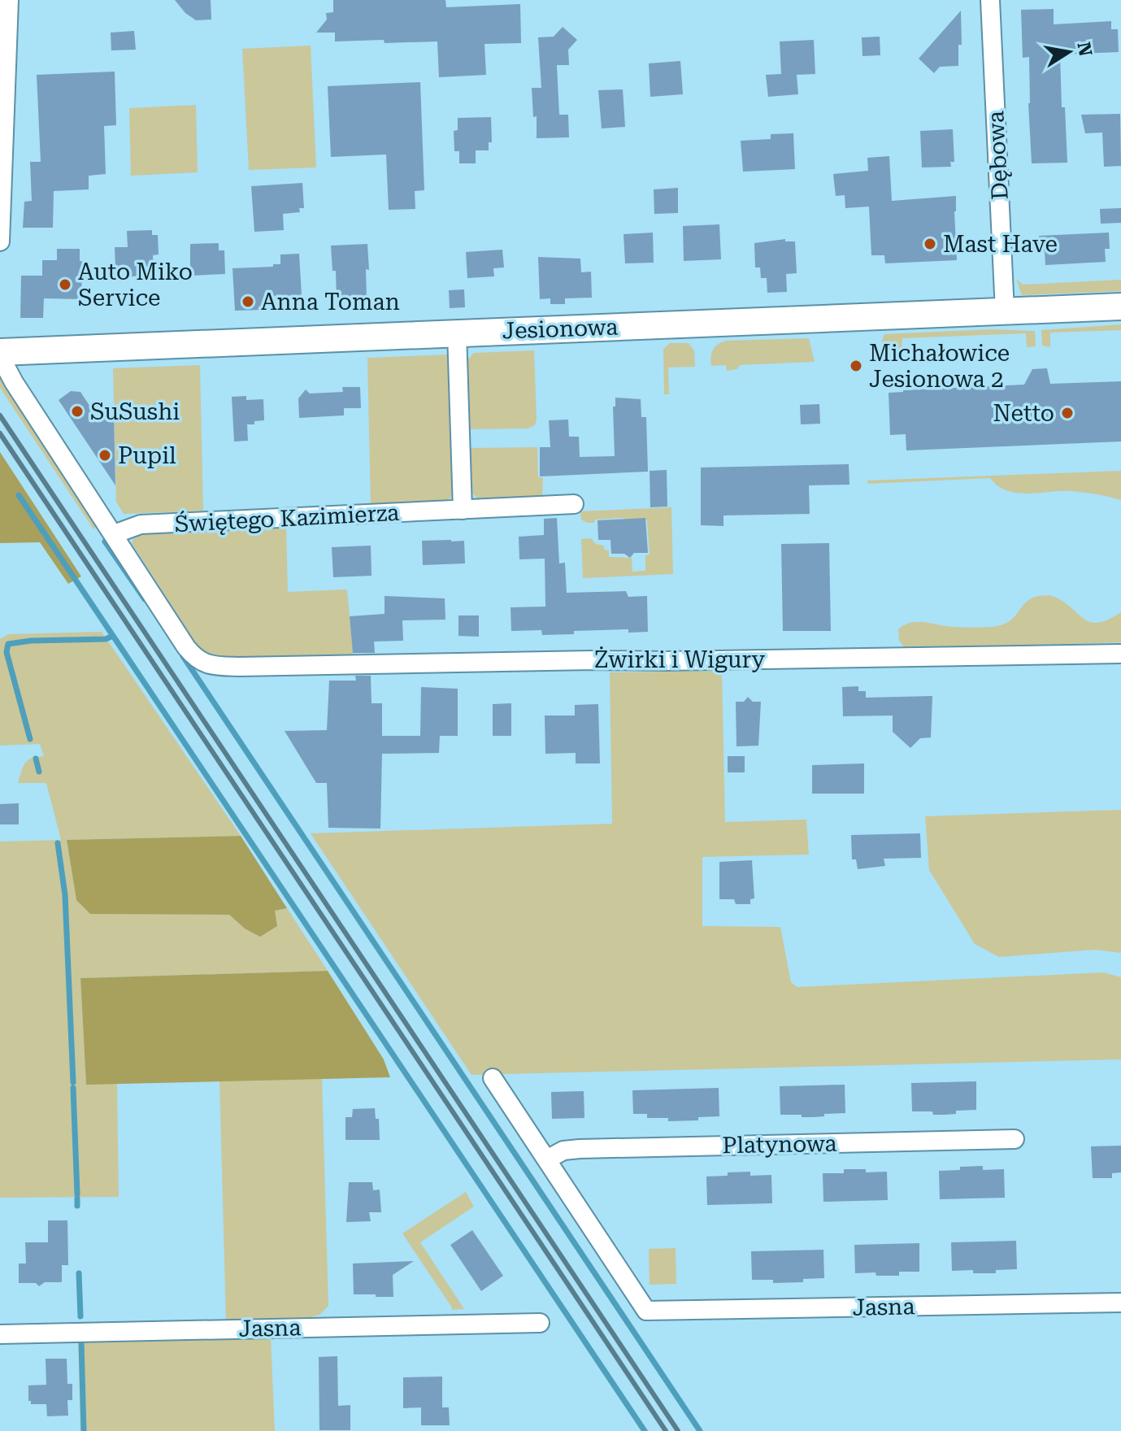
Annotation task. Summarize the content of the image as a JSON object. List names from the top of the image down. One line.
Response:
{"streets":{"street":["Dębowa","Jesionowa","Świętego Kazimierza","Żwirki i Wigury","Platynowa","Jasna"]},"crossings":[["Dębowa","Jesionowa"],["Jesionowa","Żwirki i Wigury"],["Świętego Kazimierza","Żwirki i Wigury"],["Platynowa","Jasna"]],"places":["Mast Have","Auto Miko Service","Anna Toman","Michałowice Jesionowa 2","SuSushi","Netto","Pupil"],"north":"right"}
